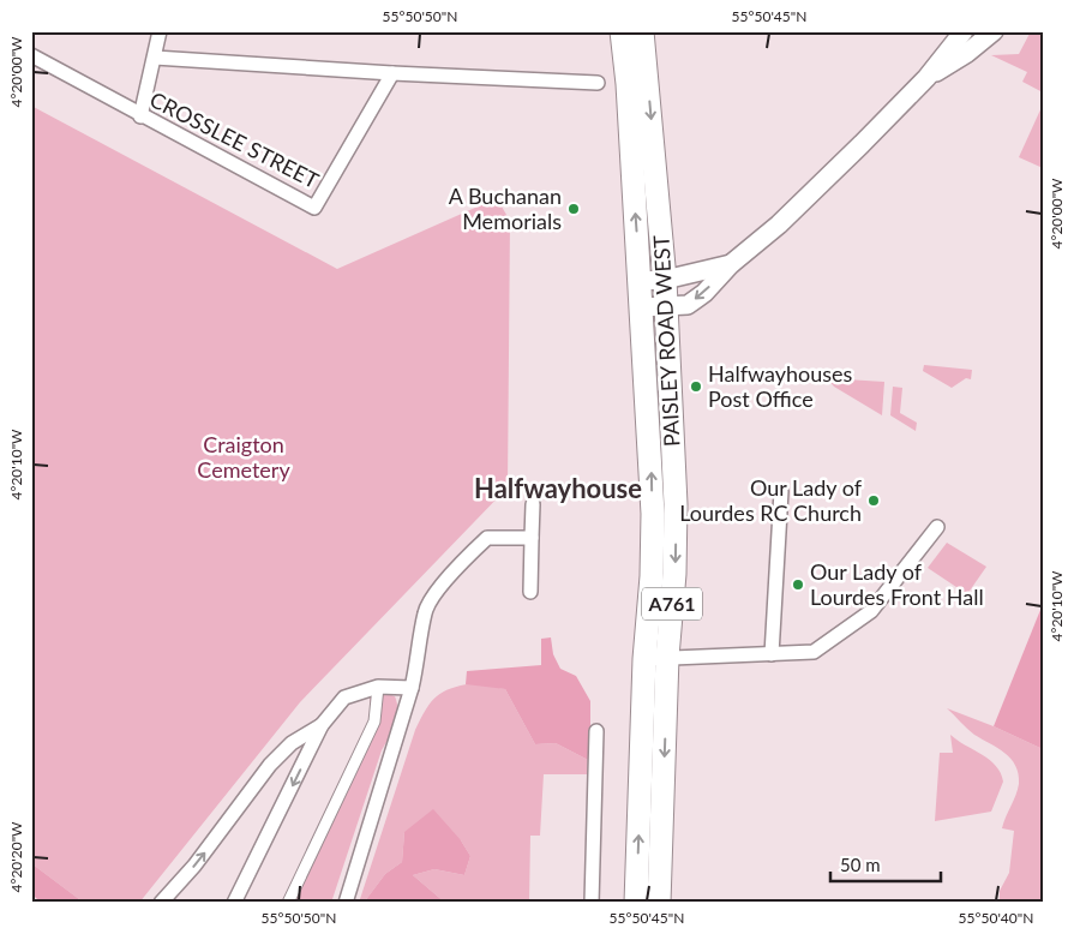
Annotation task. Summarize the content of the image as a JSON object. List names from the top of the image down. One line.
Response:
{"streets":{"main road":["PAISLEY ROAD WEST","A761"],"street":["CROSSLEE STREET"]},"districts":["Halfwayhouse"],"parks":["Craigton Cemetery"],"places":["A Buchanan Memorials","Halfwayhouses Post Office","Our Lady of Lourdes RC Church","Our Lady of Lourdes Front Hall"],"scale_bar":"50 m","coordinates":["55°50'50\"N","55°50'45\"N","4°20'00\"W","4°20'10\"W","4°20'20\"W","55°50'40\"N"]}
